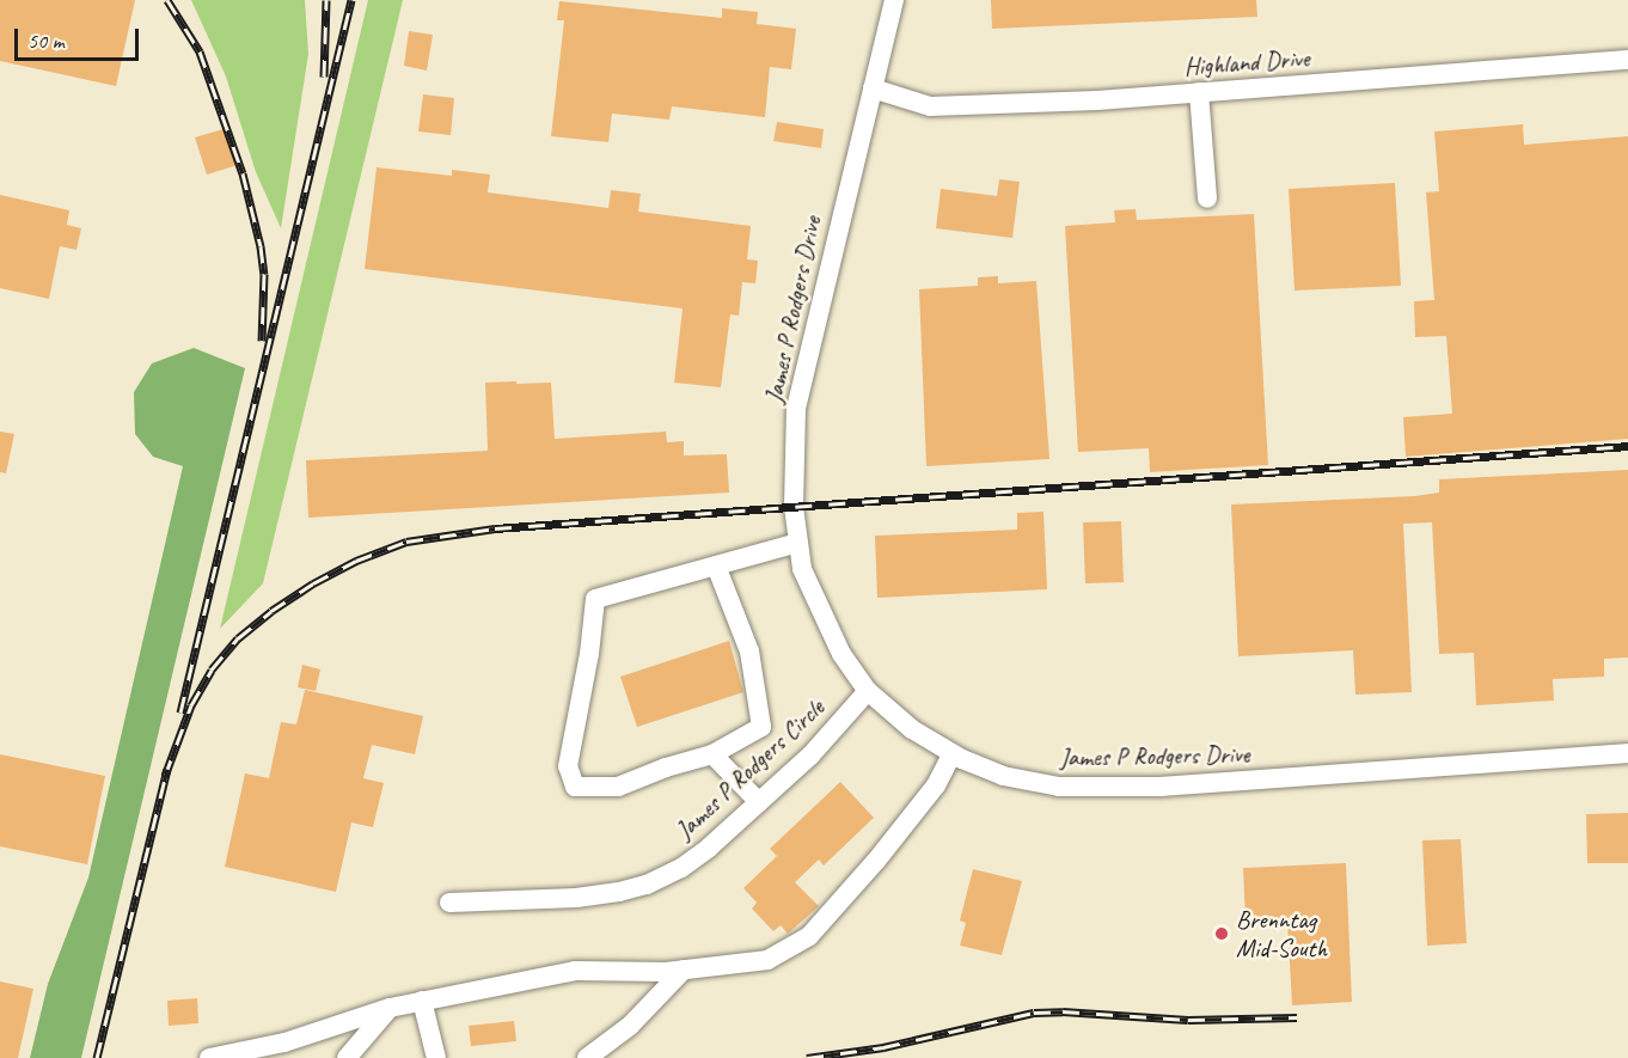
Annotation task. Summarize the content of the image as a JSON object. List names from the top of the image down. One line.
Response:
{"streets":{"street":["Highland Drive","James P Rodgers Drive","James P Rodgers Circle"]},"crossings":[["Highland Drive","James P Rodgers Drive"],["James P Rodgers Drive","James P Rodgers Circle"]],"places":["Brenntag Mid-South"],"scale_bar":"50 m"}
